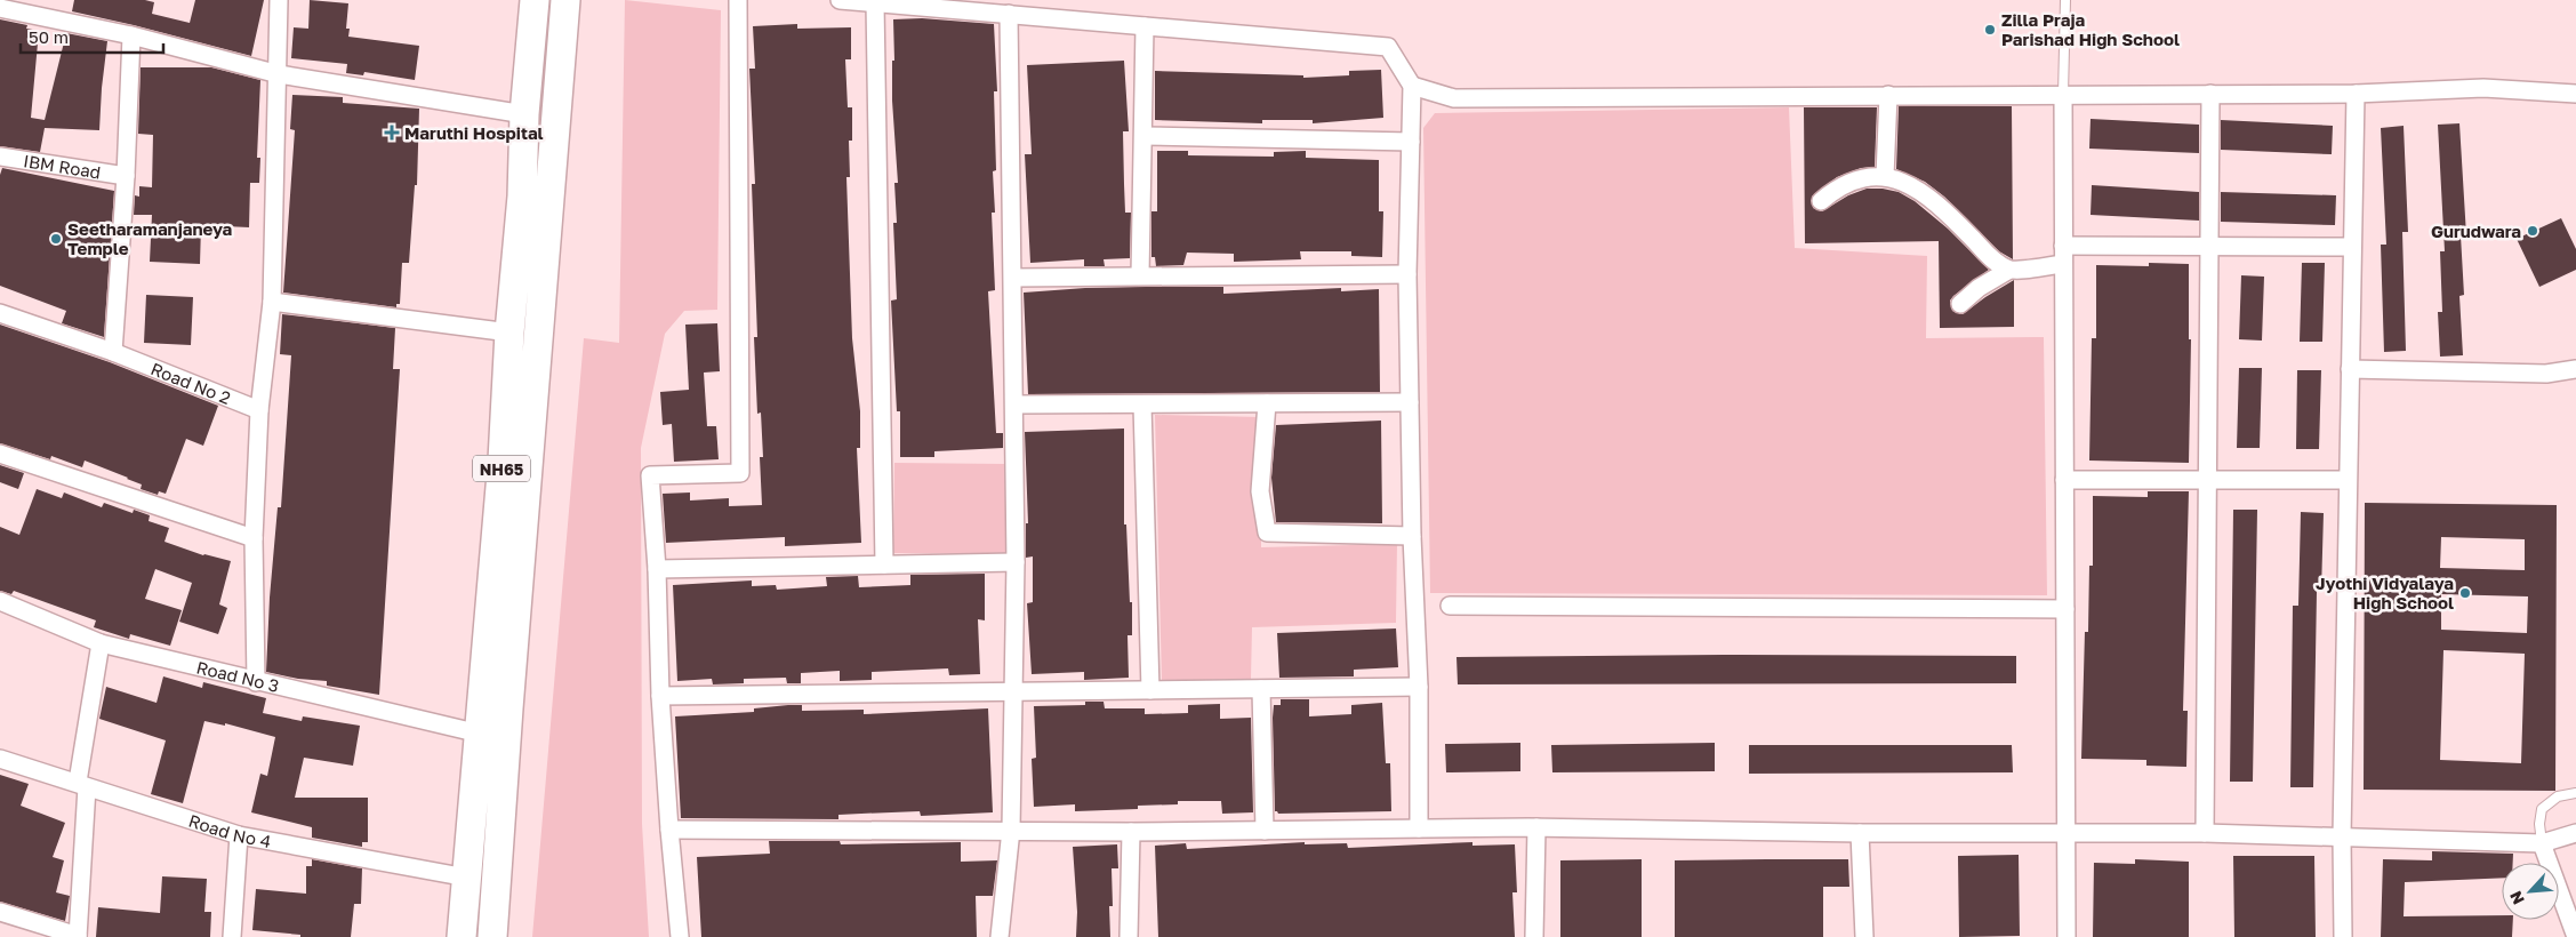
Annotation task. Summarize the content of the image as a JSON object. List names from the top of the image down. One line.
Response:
{"streets":{"highway":["NH65"],"street":["IBM Road","Road No 2","Road No 3","Road No 4"]},"crossings":[["NH65","Road No 3"],["NH65","Road No 4"]],"places":{"other":["Zilla Praja Parishad High School","Gurudwara","Seetharamanjaneya Temple","Jyothi Vidyalaya High School"],"health":["Maruthi Hospital"]},"scale_bar":"50 m","north":"bottom left"}
